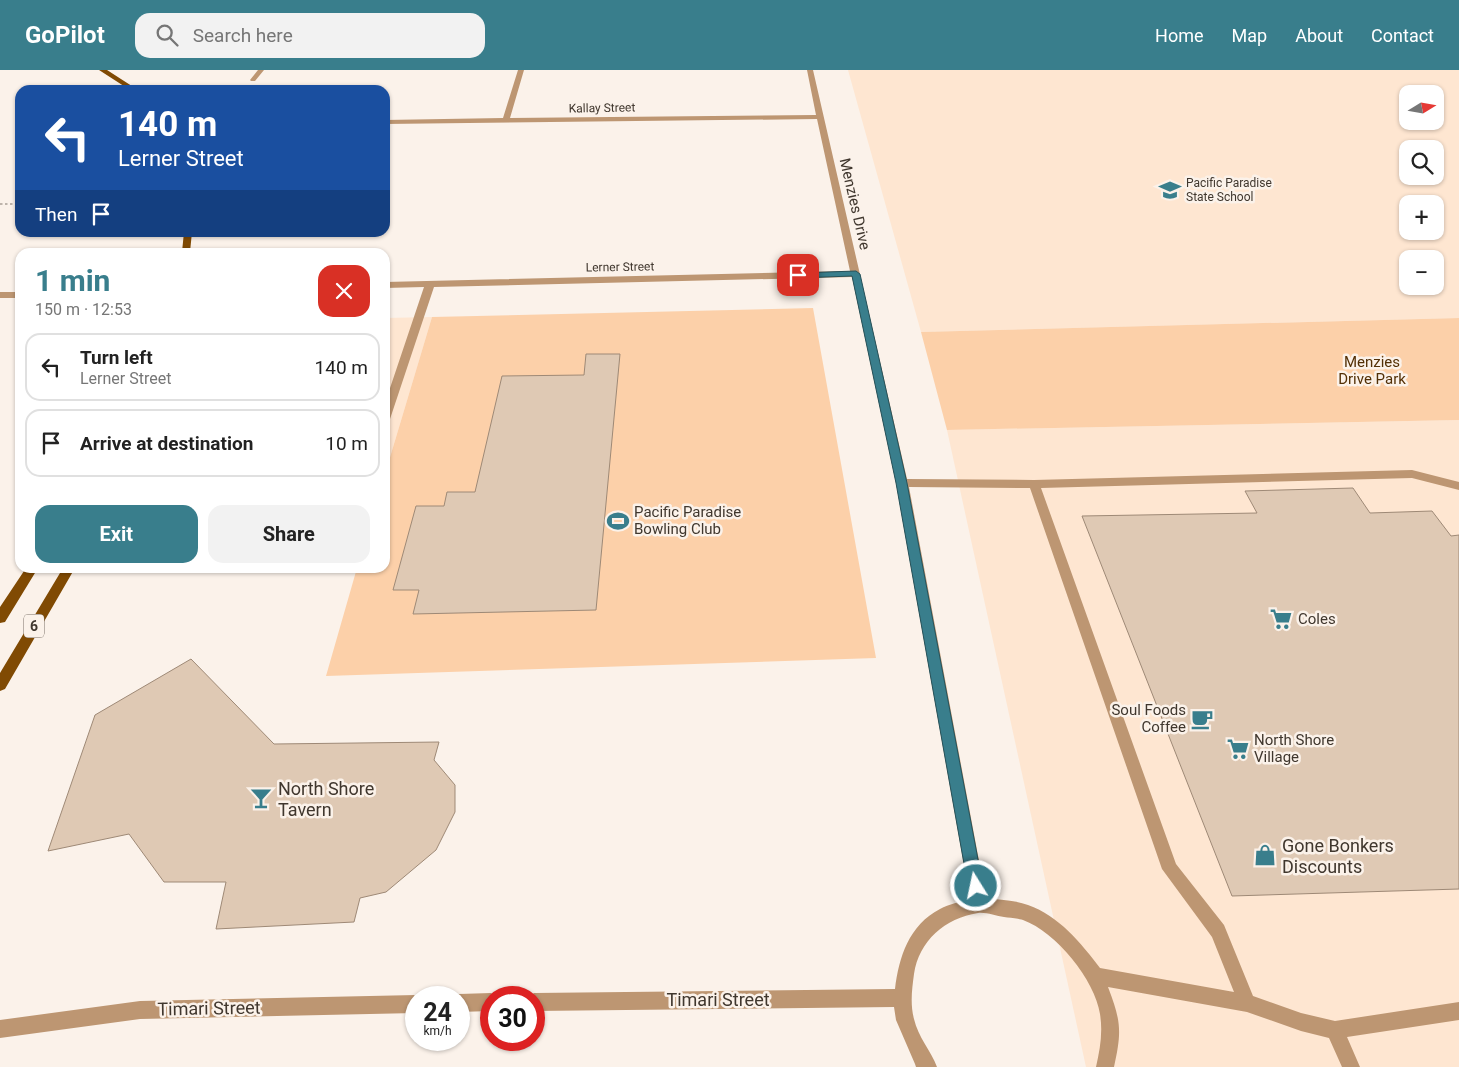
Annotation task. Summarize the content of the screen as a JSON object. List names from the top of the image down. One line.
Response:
{"streets":{"main road":["6"],"street":["Kallay Street","Menzies Drive","Lerner Street","Timari Street"]},"crossings":[["Kallay Street","Menzies Drive"],["Menzies Drive","Lerner Street"]],"parks":["Menzies Drive Park"],"places":{"school or university":["Pacific Paradise State School"],"sports":["Pacific Paradise Bowling Club"],"supermarket":["Coles","North Shore Village"],"cafe":["Soul Foods Coffee"],"bar":["North Shore Tavern"],"shop":["Gone Bonkers Discounts"]},"north":"right","page":{"header":"GoPilot","search":"Search here","nav":["Home","Map","About","Contact"],"map_buttons":["+","−"],"turn":["140 m","Lerner Street"],"then":"Then","heading":["1 min","150 m · 12:53"],"list":[{"name":"Turn left","note":"Lerner Street","value":"140 m"},{"name":"Arrive at destination","value":"10 m"}],"buttons":["Exit","Share"],"speed":"24 km/h","limit":"30"}}
